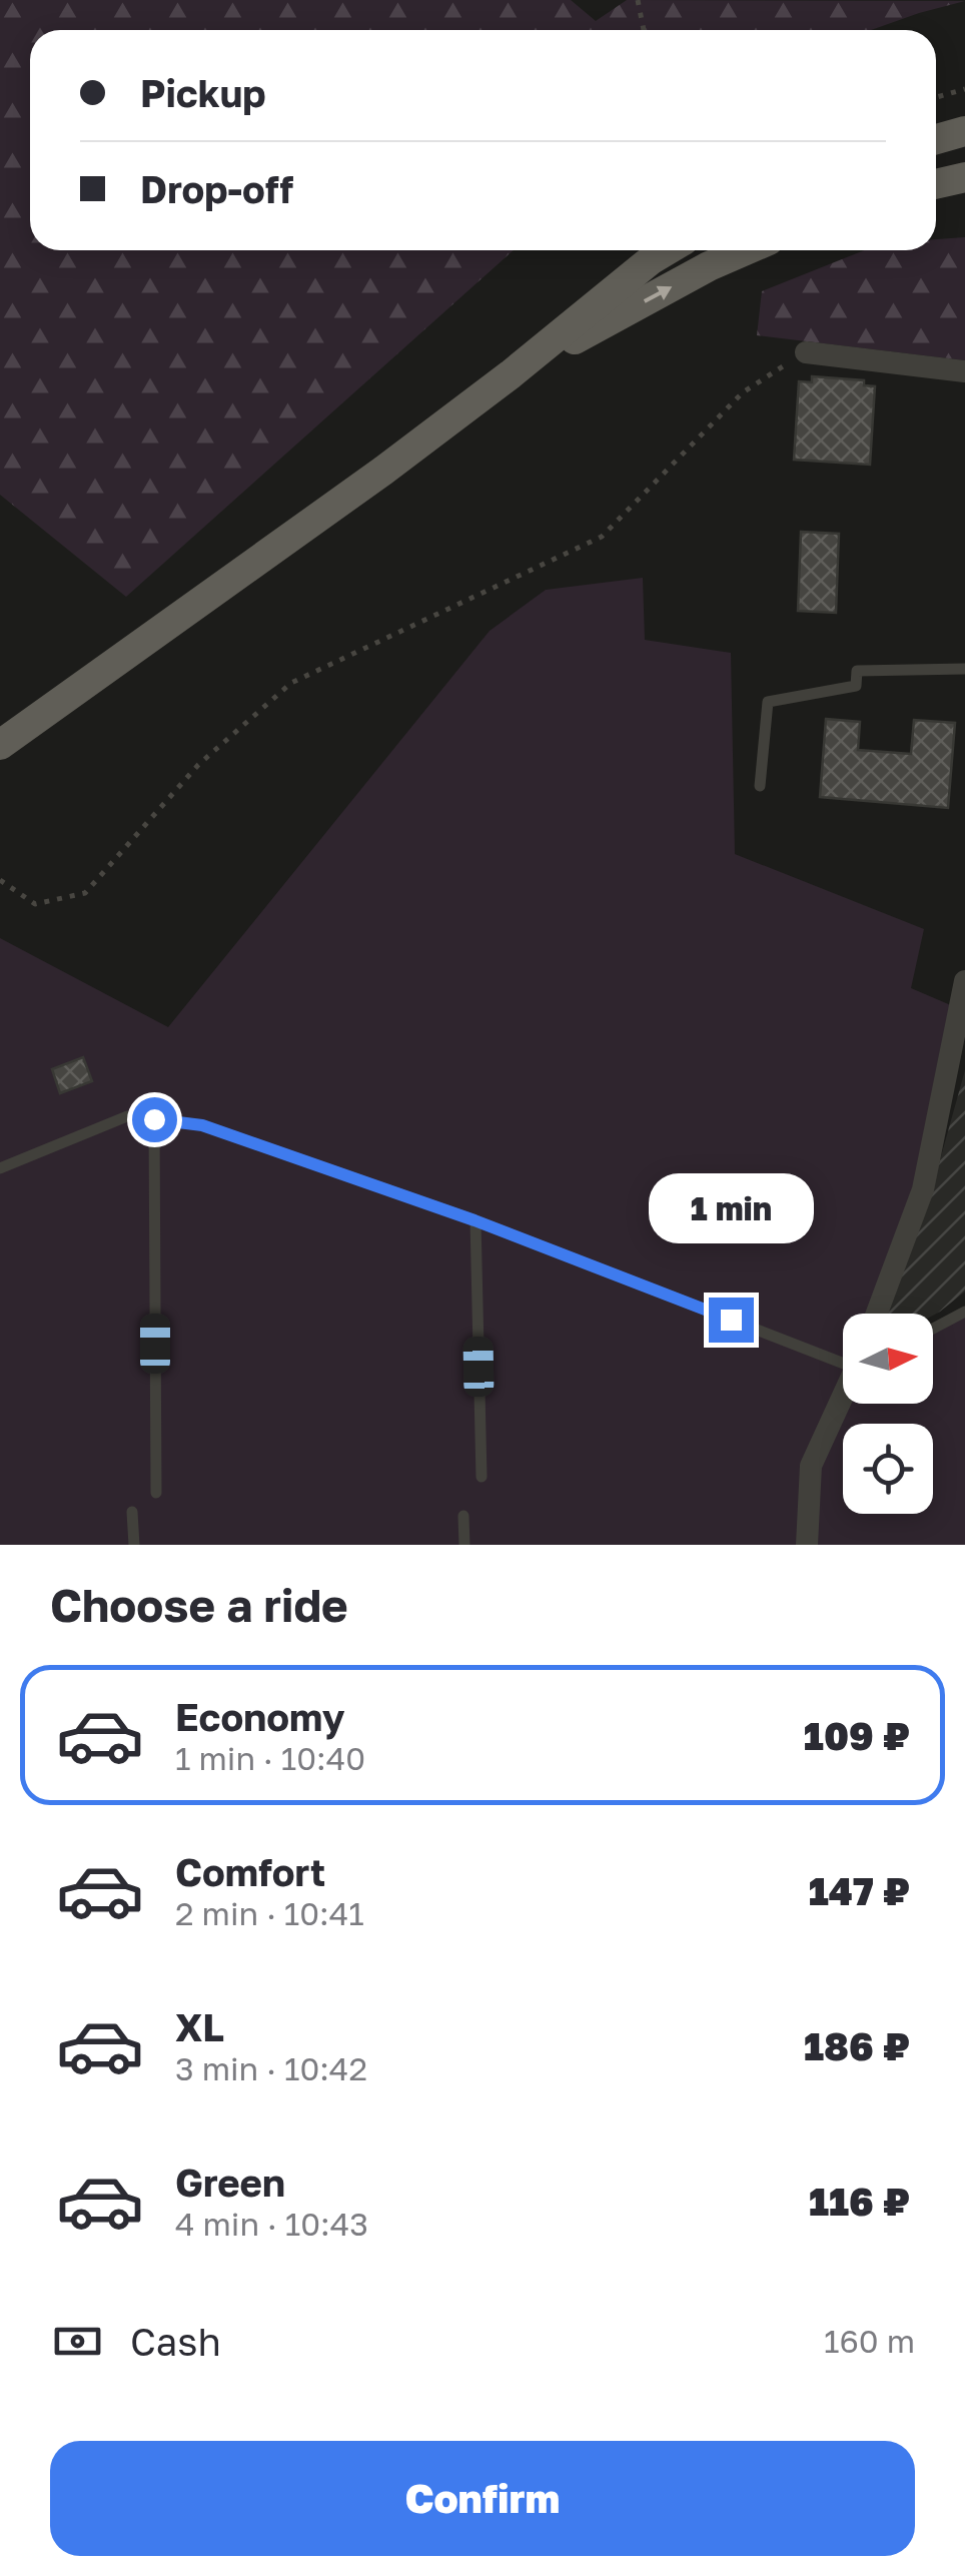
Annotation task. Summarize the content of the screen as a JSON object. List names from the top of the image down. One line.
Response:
{"north":"right","page":{"banner":["Pickup","Drop-off"],"bubble":"1 min","heading":"Choose a ride","list":[{"name":"Economy","note":"1 min · 10:40","value":"109 ₽"},{"name":"Comfort","note":"2 min · 10:41","value":"147 ₽"},{"name":"XL","note":"3 min · 10:42","value":"186 ₽"},{"name":"Green","note":"4 min · 10:43","value":"116 ₽"}],"pay":["Cash","160 m"],"buttons":"Confirm"}}
